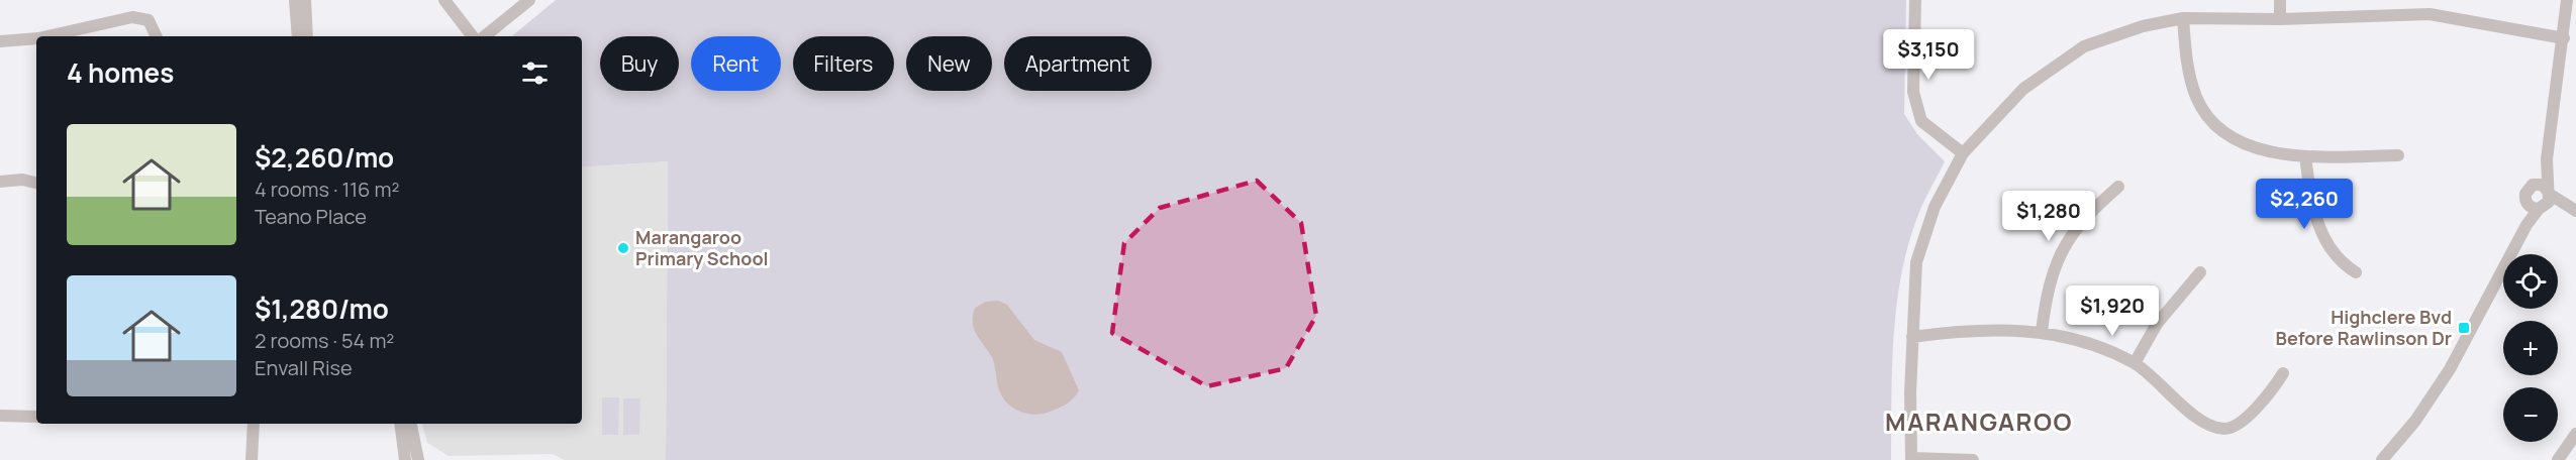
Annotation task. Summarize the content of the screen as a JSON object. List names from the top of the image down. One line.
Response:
{"districts":["MARANGAROO"],"places":{"other":["Marangaroo Primary School"],"transit":["Highclere Bvd Before Rawlinson Dr"]},"page":{"price":["$3,150","$2,260","$1,280","$1,920"],"chip":["Buy","Rent","Filters","New","Apartment"],"heading":"4 homes","list":[{"name":"$2,260/mo","note":"4 rooms · 116 m² · Teano Place"},{"name":"$1,280/mo","note":"2 rooms · 54 m² · Envall Rise"}],"map_buttons":["+","−"]}}
